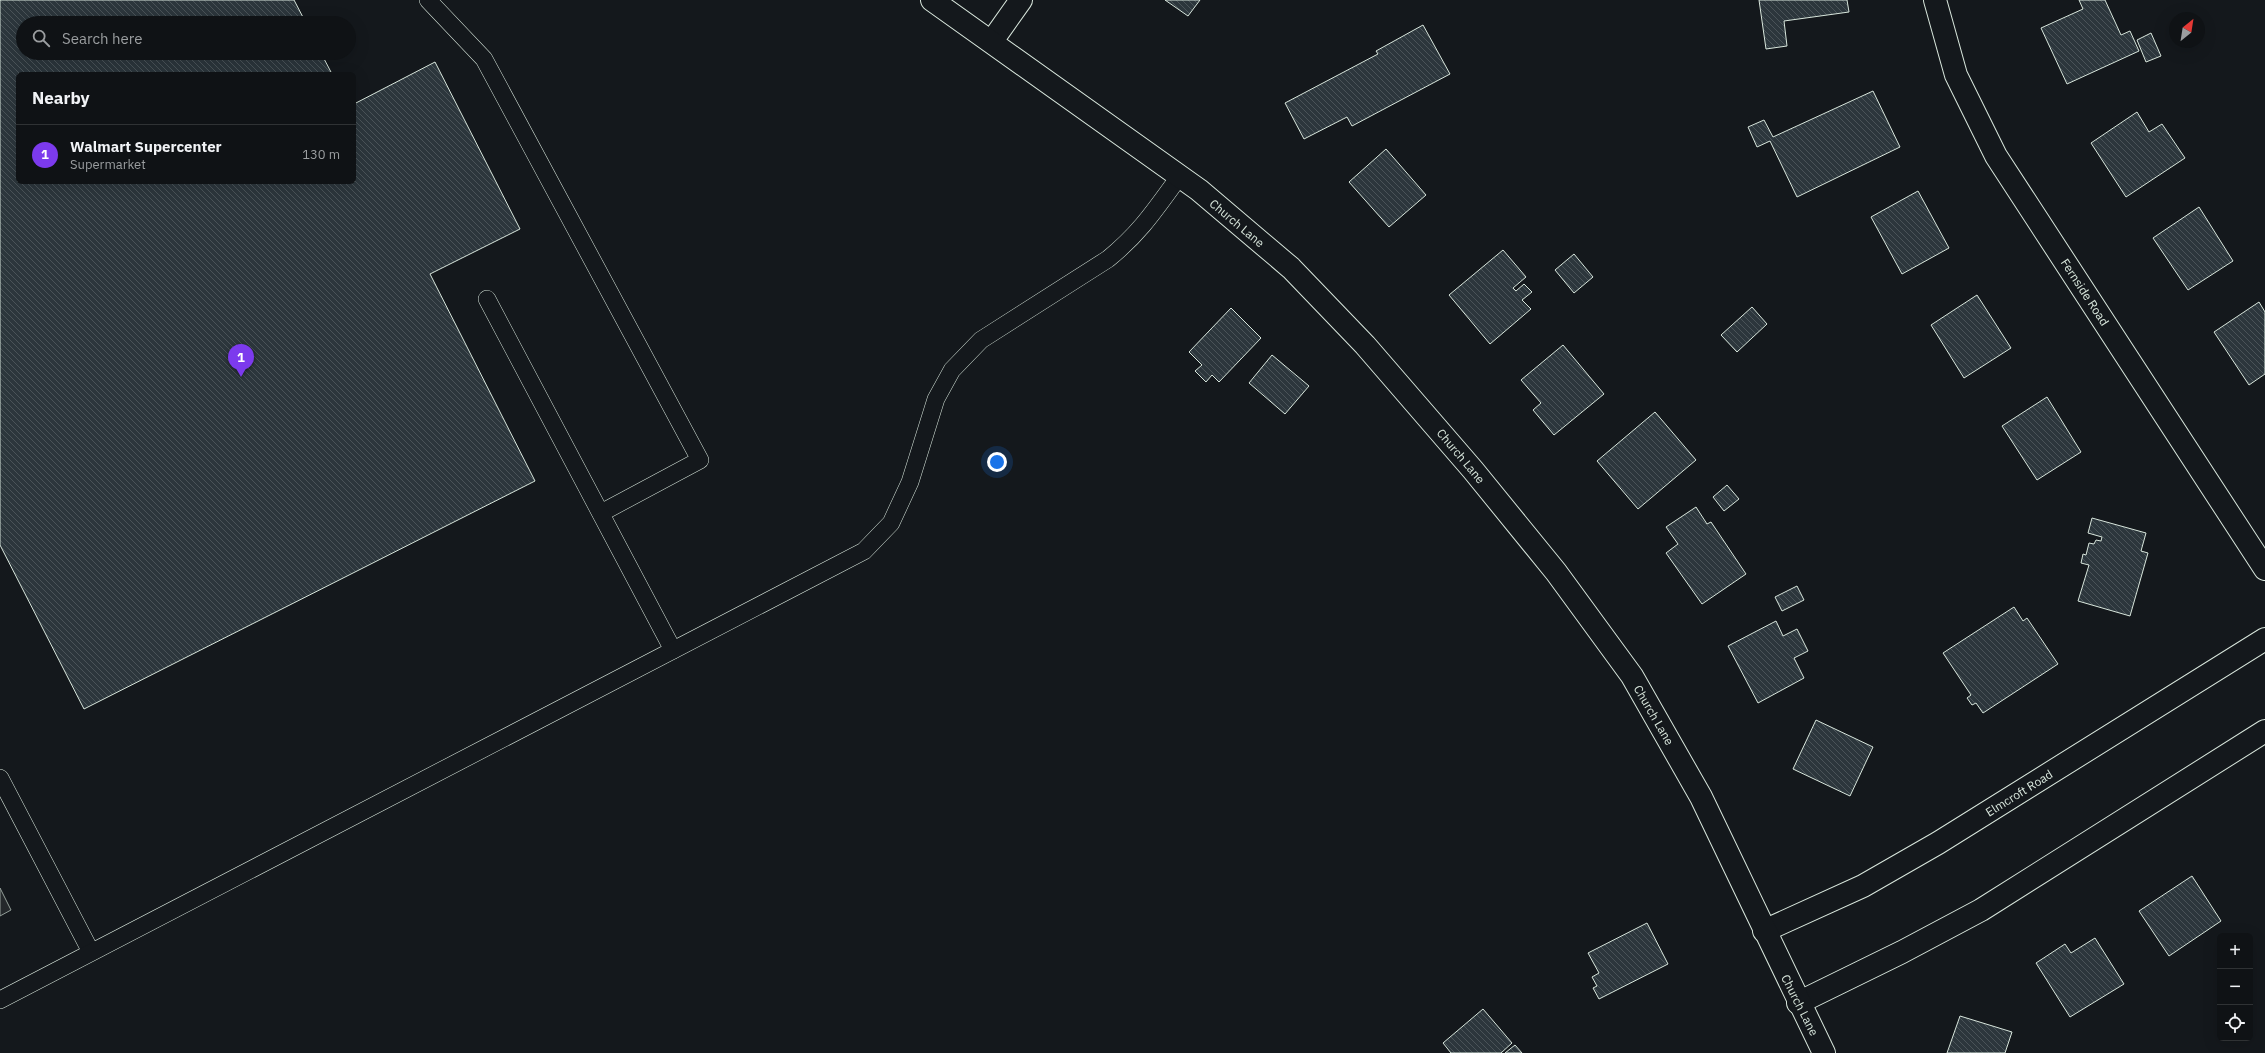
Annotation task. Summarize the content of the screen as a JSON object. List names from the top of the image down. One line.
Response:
{"streets":{"street":["Church Lane","Fernside Road","Elmcroft Road"]},"crossings":[["Church Lane","Elmcroft Road"]],"north":"top right","page":{"search":"Search here","heading":"Nearby","list":[{"mark":"1","name":"Walmart Supercenter","note":"Supermarket","value":"130 m"}],"pins":"1","map_buttons":["+","−"]}}
